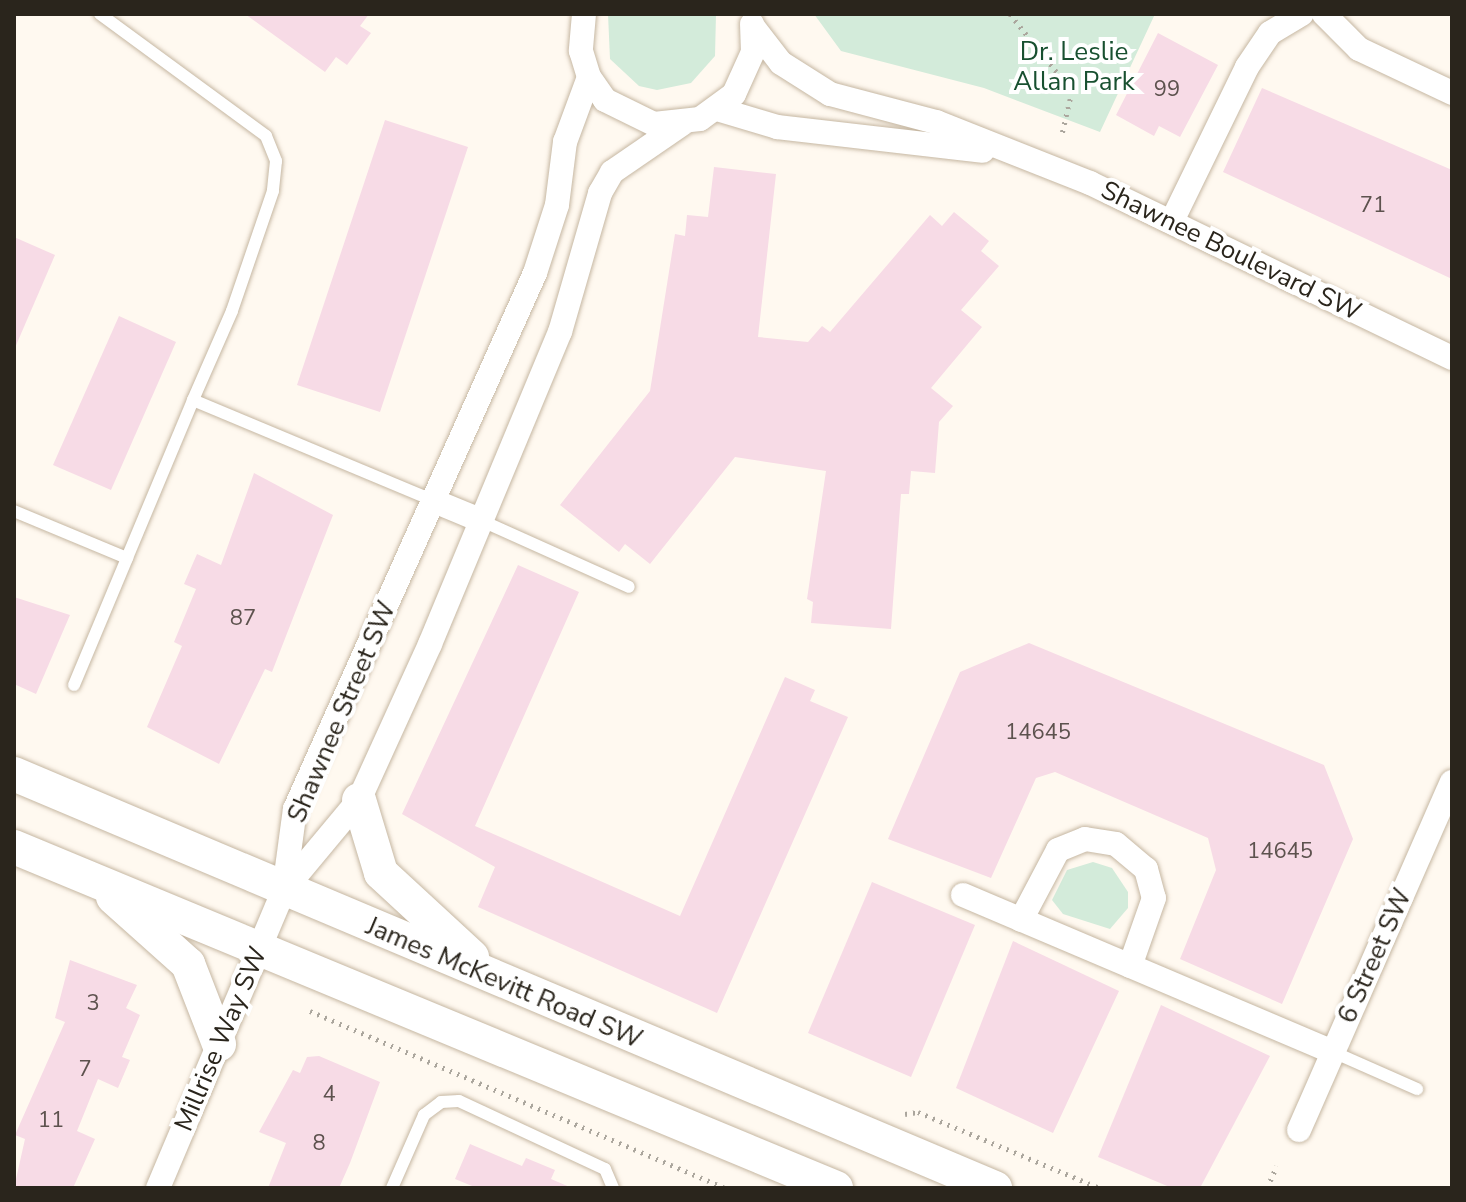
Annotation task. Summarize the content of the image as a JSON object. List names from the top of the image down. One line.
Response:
{"streets":{"main road":["James McKevitt Road SW"],"street":["Shawnee Boulevard SW","Shawnee Street SW","6 Street SW","Millrise Way SW"]},"crossings":[["Shawnee Boulevard SW","Shawnee Street SW"],["Shawnee Street SW","James McKevitt Road SW"],["Shawnee Street SW","Millrise Way SW"],["James McKevitt Road SW","Millrise Way SW"]],"parks":["Dr. Leslie Allan Park"],"house_numbers":["99","71","87","14645","14645","3","7","4","11","8"]}
